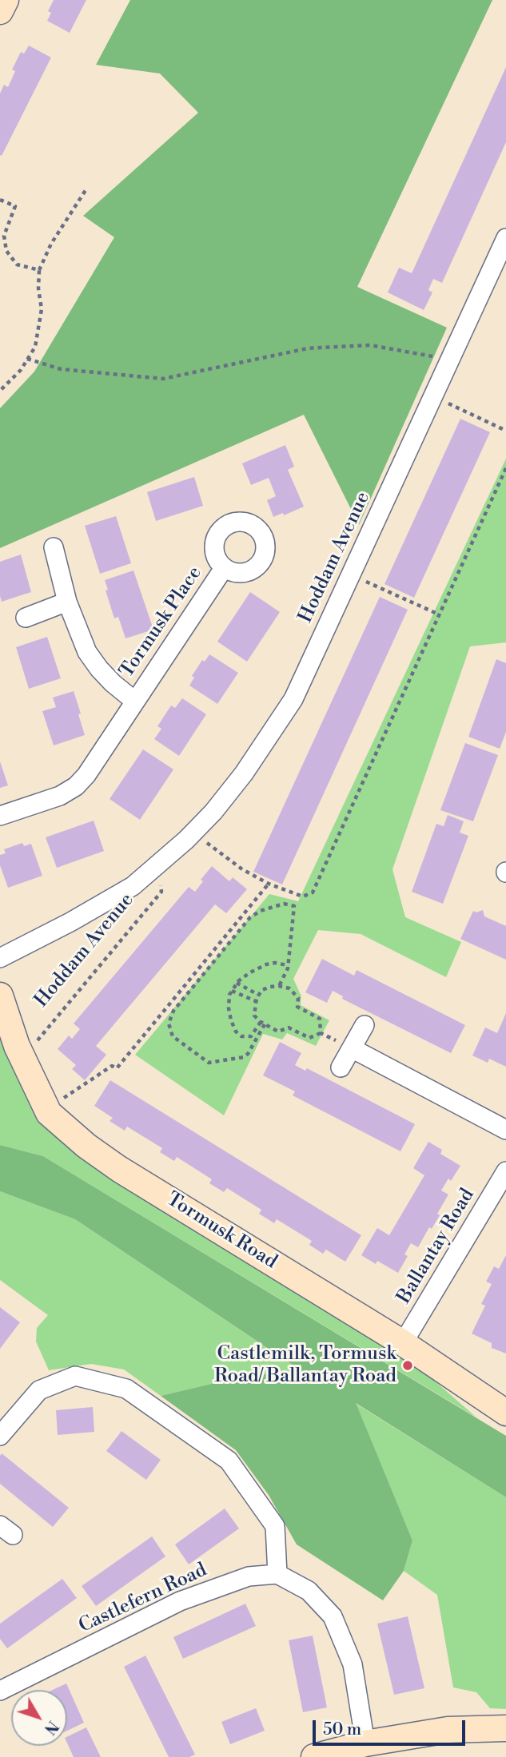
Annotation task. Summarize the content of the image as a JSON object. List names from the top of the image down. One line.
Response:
{"streets":{"street":["Hoddam Avenue","Tormusk Place","Tormusk Road","Ballantay Road","Castlefern Road"]},"crossings":[["Hoddam Avenue","Tormusk Road"],["Tormusk Road","Ballantay Road"]],"places":["Castlemilk, Tormusk Road/ Ballantay Road"],"scale_bar":"50 m","north":"bottom right"}
